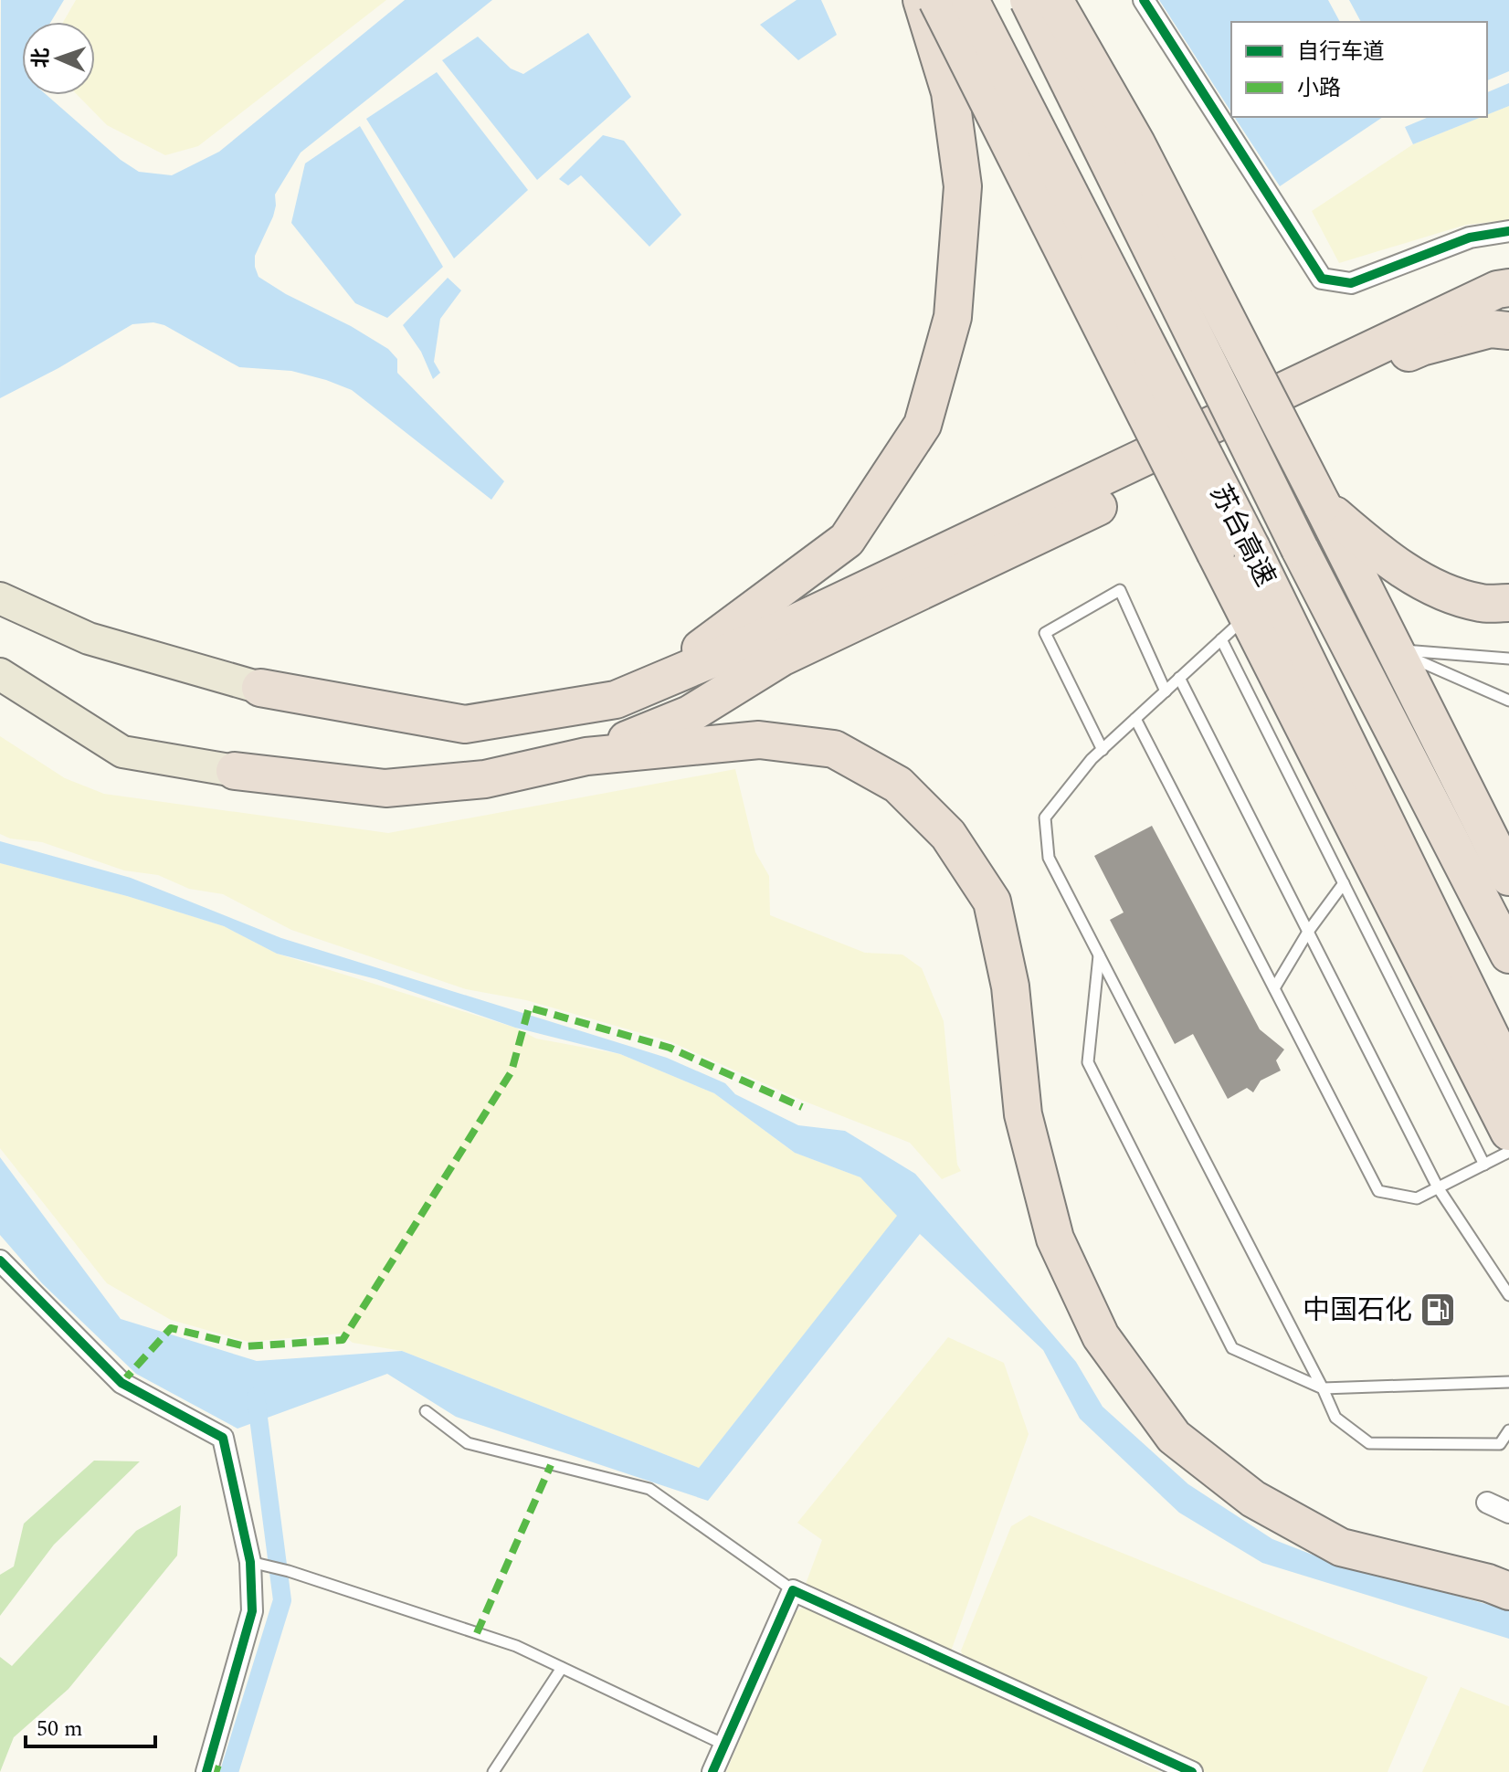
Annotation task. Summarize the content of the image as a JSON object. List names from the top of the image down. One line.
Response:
{"streets":{"highway":["苏台高速"]},"places":{"fuel station":["中国石化"]},"legend":["自行车道","小路"],"scale_bar":"50 m","north":"left"}
